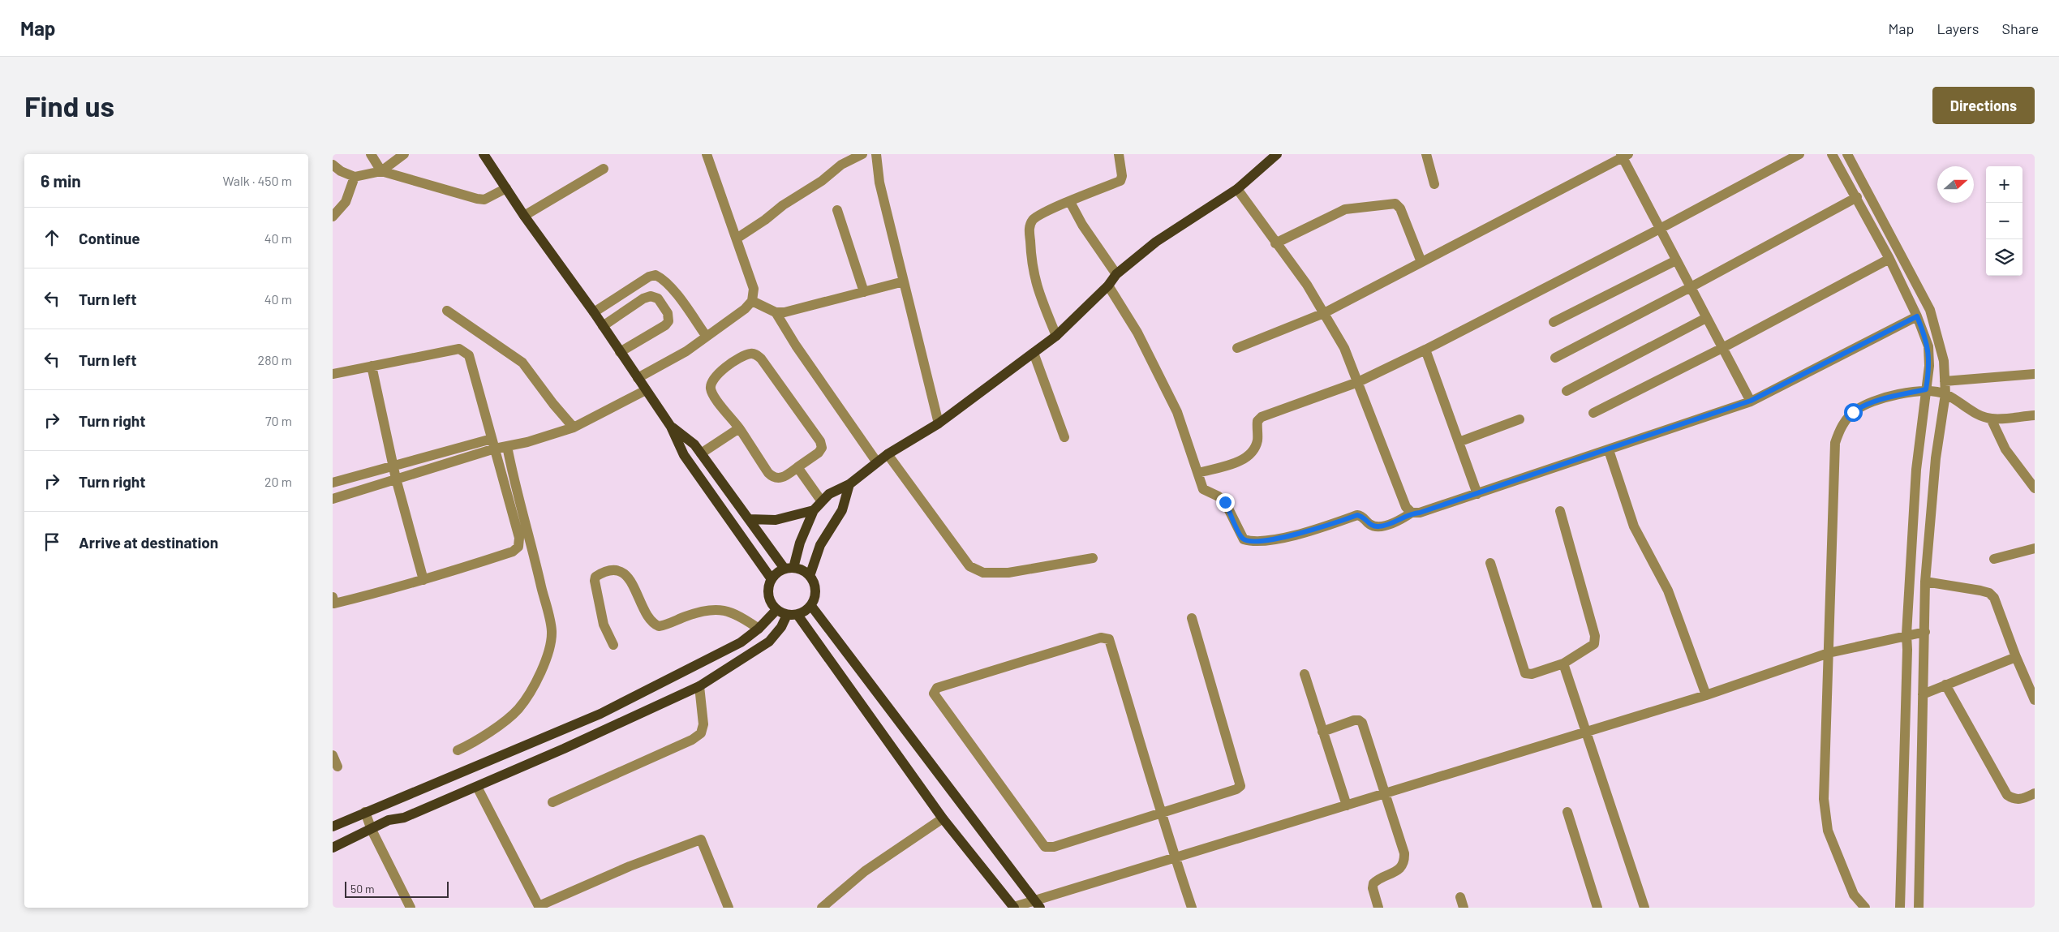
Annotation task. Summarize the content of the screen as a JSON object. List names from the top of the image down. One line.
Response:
{"scale_bar":"50 m","north":"right","page":{"header":"Map","nav":["Map","Layers","Share"],"buttons":"Directions","title":"Find us","heading":["6 min","Walk · 450 m"],"map_buttons":["+","−"],"list":[["Continue","40 m"],["Turn left","40 m"],["Turn left","280 m"],["Turn right","70 m"],["Turn right","20 m"],"Arrive at destination"],"scale":"50 m"}}
